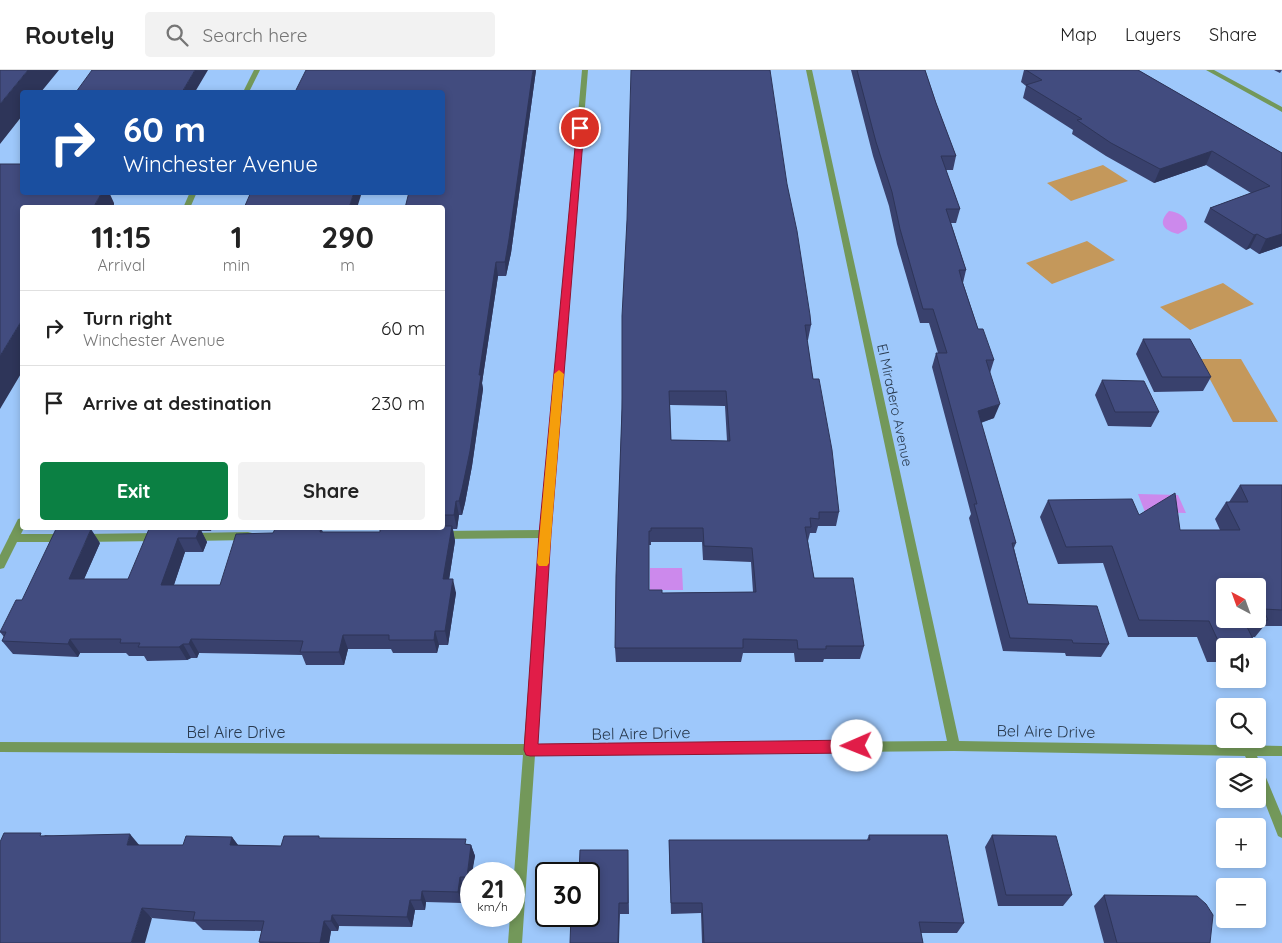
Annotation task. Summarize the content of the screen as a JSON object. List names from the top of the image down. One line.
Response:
{"streets":{"street":["El Miradero Avenue","Bel Aire Drive"]},"crossings":[["El Miradero Avenue","Bel Aire Drive"]],"north":"top left","page":{"header":"Routely","search":"Search here","nav":["Map","Layers","Share"],"turn":["60 m","Winchester Avenue"],"eta":["11:15","Arrival","1","min","290","m"],"list":[{"name":"Turn right","note":"Winchester Avenue","value":"60 m"},{"name":"Arrive at destination","value":"230 m"}],"buttons":["Exit","Share"],"map_buttons":["+","−"],"speed":"21 km/h","limit":"30"}}
